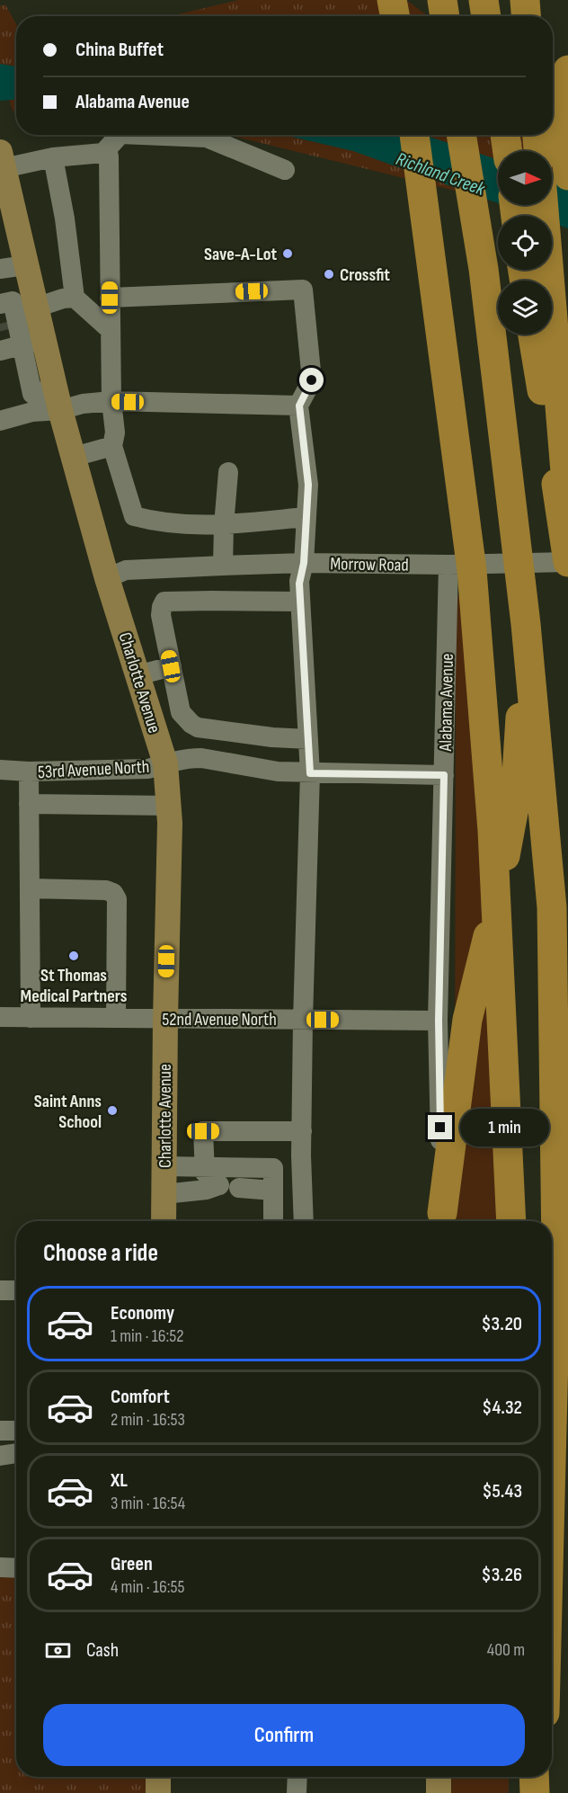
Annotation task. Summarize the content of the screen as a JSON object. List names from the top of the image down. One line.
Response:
{"streets":{"main road":["Charlotte Avenue"],"street":["Morrow Road","Alabama Avenue","53rd Avenue North","52nd Avenue North"]},"crossings":[["Morrow Road","Charlotte Avenue"],["Morrow Road","Alabama Avenue"],["Charlotte Avenue","53rd Avenue North"],["Charlotte Avenue","52nd Avenue North"],["Alabama Avenue","53rd Avenue North"],["Alabama Avenue","52nd Avenue North"]],"water":["Richland Creek"],"places":["Save-A-Lot","Crossfit","St Thomas Medical Partners","Saint Anns School"],"north":"right","page":{"banner":["China Buffet","Alabama Avenue"],"bubble":"1 min","heading":"Choose a ride","list":[{"name":"Economy","note":"1 min · 16:52","value":"$3.20"},{"name":"Comfort","note":"2 min · 16:53","value":"$4.32"},{"name":"XL","note":"3 min · 16:54","value":"$5.43"},{"name":"Green","note":"4 min · 16:55","value":"$3.26"}],"pay":["Cash","400 m"],"buttons":"Confirm"}}
